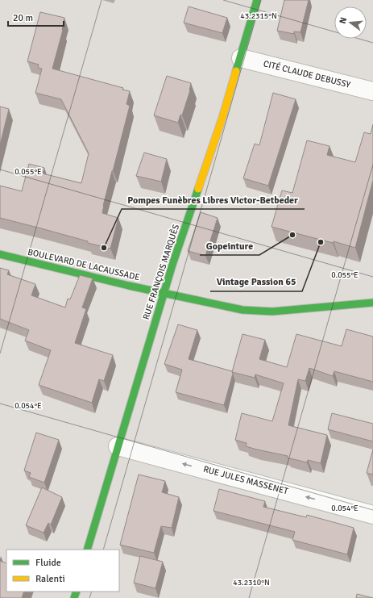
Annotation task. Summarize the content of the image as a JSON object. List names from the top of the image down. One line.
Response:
{"streets":{"street":["CITÉ CLAUDE DEBUSSY","BOULEVARD DE LACAUSSADE","RUE FRANÇOIS MARQUÈS","RUE JULES MASSENET"]},"crossings":[["CITÉ CLAUDE DEBUSSY","RUE FRANÇOIS MARQUÈS"],["BOULEVARD DE LACAUSSADE","RUE FRANÇOIS MARQUÈS"],["RUE FRANÇOIS MARQUÈS","RUE JULES MASSENET"]],"one_way":["RUE JULES MASSENET"],"places":["Gopeinture","Vintage Passion 65","Pompes Funèbres Libres Victor-Betbeder"],"legend":["Fluide","Ralenti"],"scale_bar":"20 m","north":"left","coordinates":["43.2315°N","0.055°E","0.054°E","43.2310°N"]}
